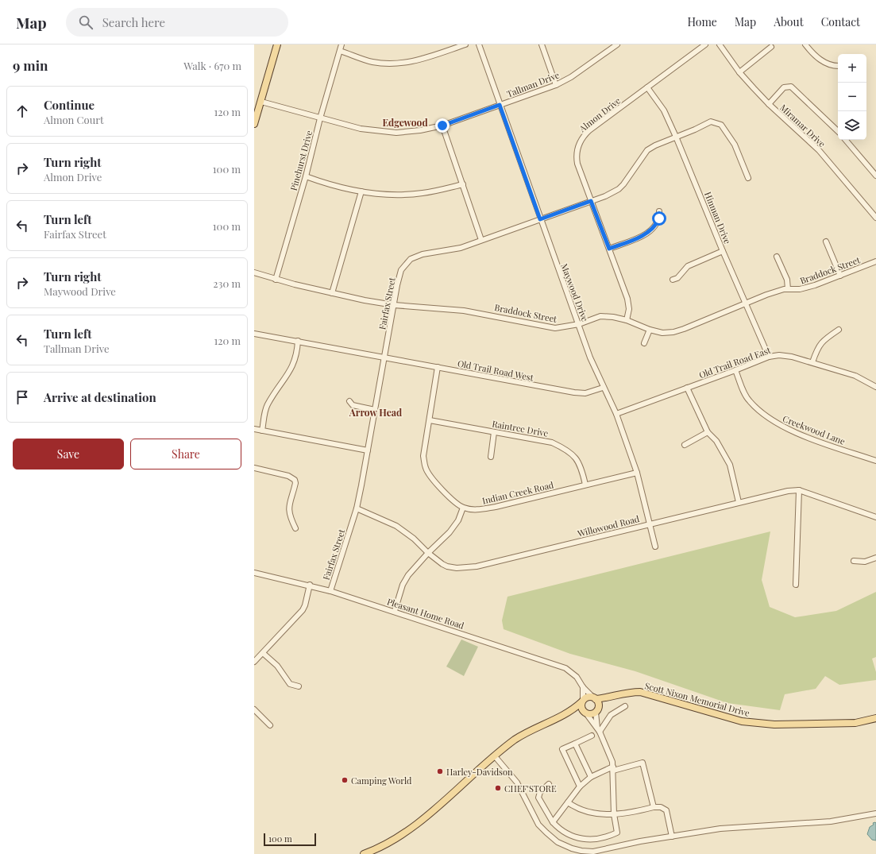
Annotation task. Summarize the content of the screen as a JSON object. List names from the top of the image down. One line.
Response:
{"streets":{"main road":["Scott Nixon Memorial Drive"],"street":["Tallman Drive","Almon Drive","Miramar Drive","Pinehurst Drive","Hinman Drive","Braddock Street","Maywood Drive","Fairfax Street","Old Trail Road East","Old Trail Road West","Raintree Drive","Creekwood Lane","Indian Creek Road","Willowood Road","Pleasant Home Road"]},"crossings":[["Tallman Drive","Pinehurst Drive"],["Tallman Drive","Maywood Drive"],["Almon Drive","Hinman Drive"],["Almon Drive","Braddock Street"],["Almon Drive","Fairfax Street"],["Pinehurst Drive","Braddock Street"],["Hinman Drive","Braddock Street"],["Hinman Drive","Fairfax Street"],["Hinman Drive","Old Trail Road East"],["Braddock Street","Maywood Drive"],["Braddock Street","Fairfax Street"],["Maywood Drive","Fairfax Street"],["Maywood Drive","Old Trail Road East"],["Maywood Drive","Old Trail Road West"],["Maywood Drive","Indian Creek Road"],["Maywood Drive","Willowood Road"],["Fairfax Street","Old Trail Road West"],["Fairfax Street","Willowood Road"],["Fairfax Street","Pleasant Home Road"],["Old Trail Road East","Creekwood Lane"],["Raintree Drive","Indian Creek Road"],["Pleasant Home Road","Scott Nixon Memorial Drive"]],"districts":["Edgewood","Arrow Head"],"places":["Harley-Davidson","Camping World","CHEF'STORE"],"scale_bar":"100 m","page":{"header":"Map","search":"Search here","nav":["Home","Map","About","Contact"],"heading":["9 min","Walk · 670 m"],"map_buttons":["+","−"],"list":[["Continue","Almon Court","120 m"],["Turn right","Almon Drive","100 m"],["Turn left","Fairfax Street","100 m"],["Turn right","Maywood Drive","230 m"],["Turn left","Tallman Drive","120 m"],"Arrive at destination"],"buttons":["Save","Share"],"scale":"100 m"}}
